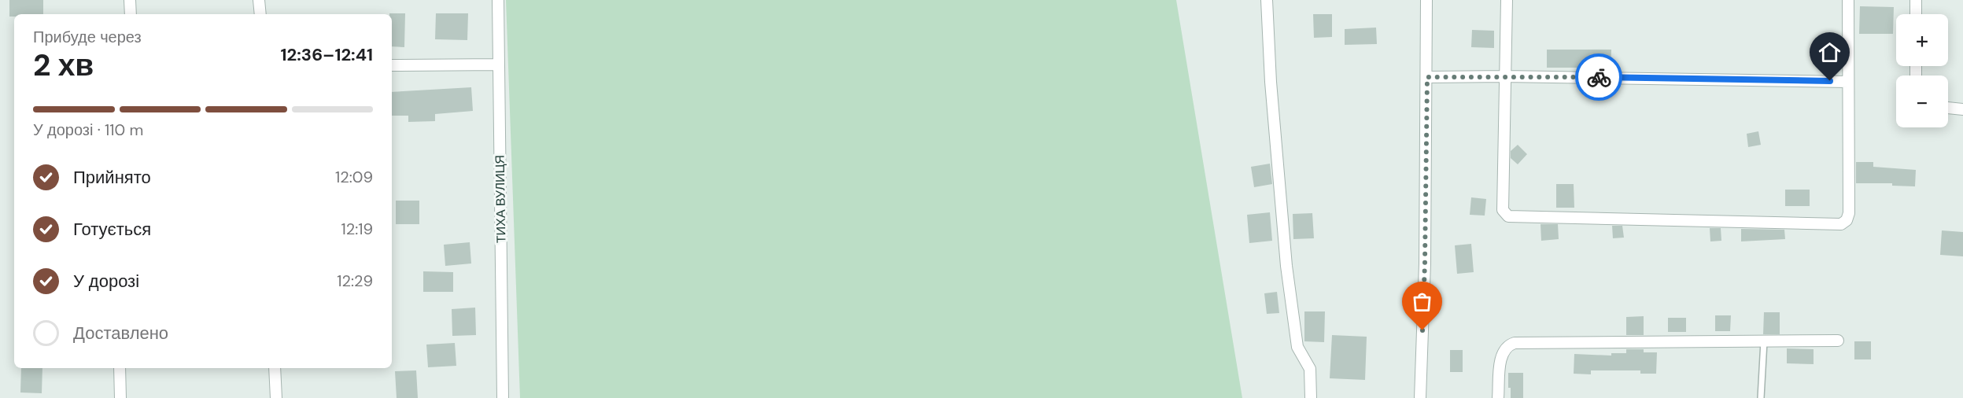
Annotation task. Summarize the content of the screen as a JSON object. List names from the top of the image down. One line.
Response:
{"streets":{"street":["ТИХА ВУЛИЦЯ"]},"page":{"map_buttons":["+","−"],"heading":["2 хв","Прибуде через","12:36–12:41"],"bar":"У дорозі · 110 m","list":[["Прийнято","12:09"],["Готується","12:19"],["У дорозі","12:29"],"Доставлено"]}}
